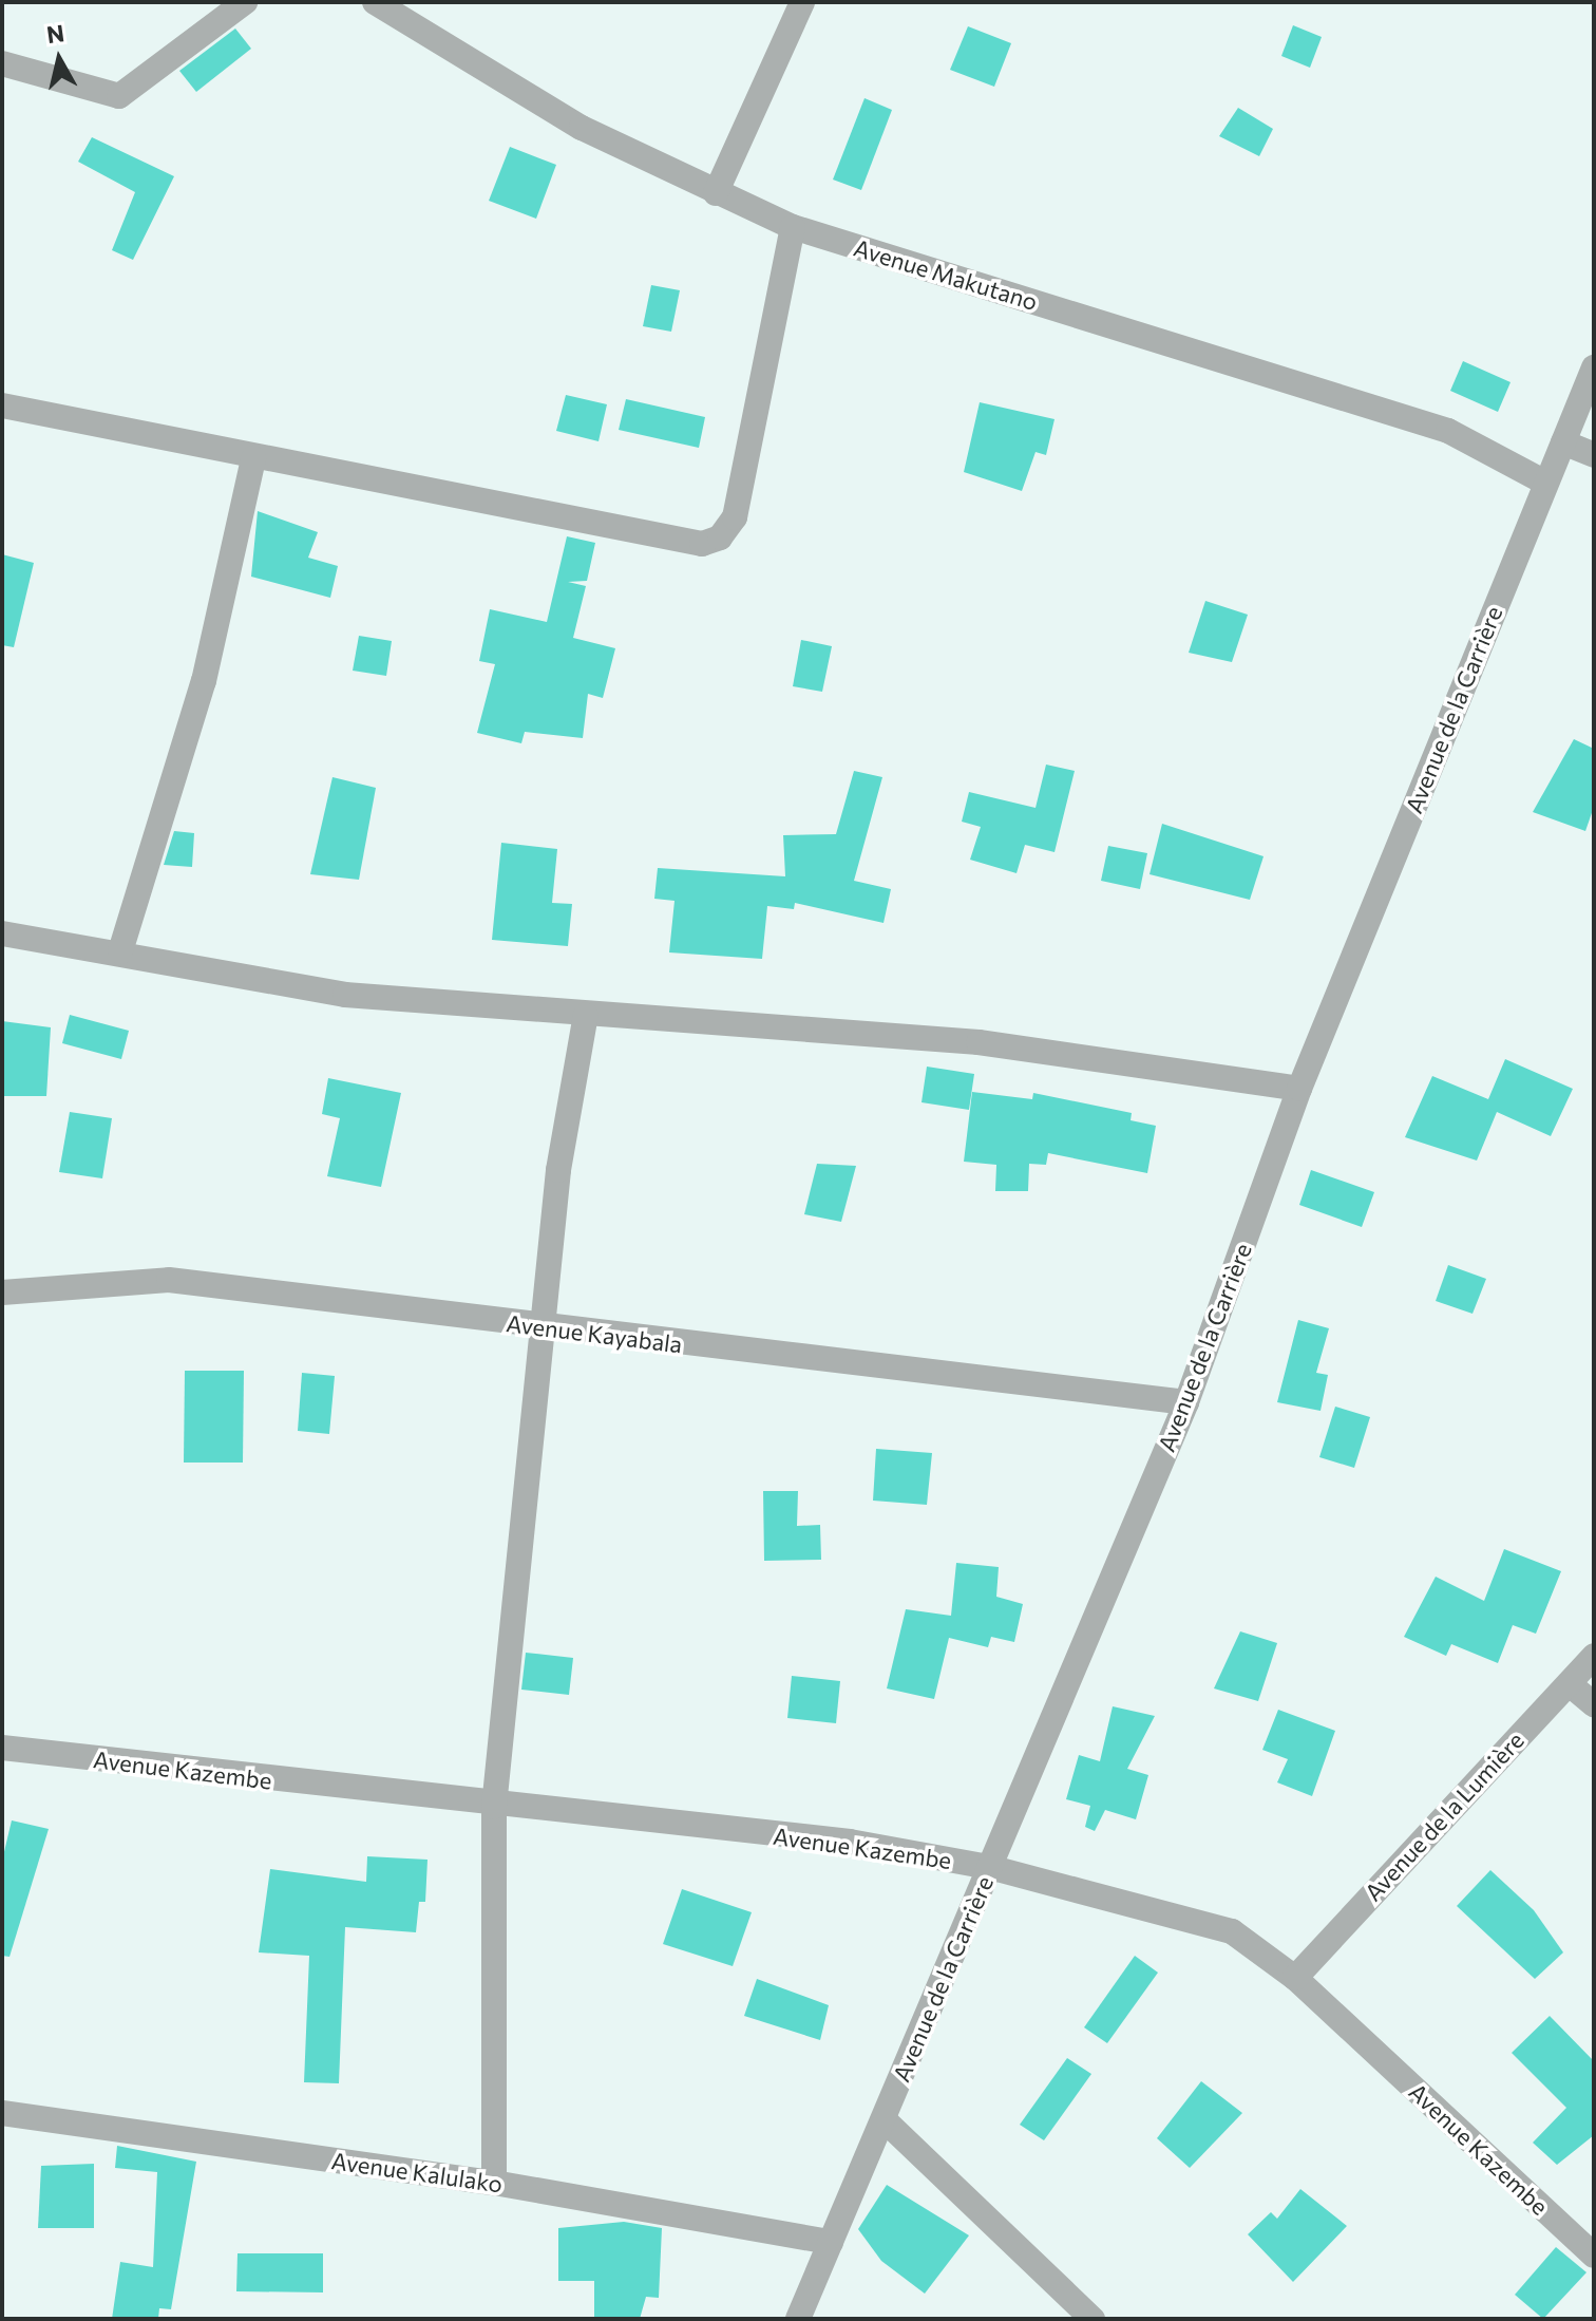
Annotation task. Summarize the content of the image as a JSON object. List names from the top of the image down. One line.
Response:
{"streets":{"street":["Avenue Makutano","Avenue de la Carrière","Avenue Kayabala","Avenue Kazembe","Avenue de la Lumière","Avenue Kalulako"]},"crossings":[["Avenue Makutano","Avenue de la Carrière"],["Avenue de la Carrière","Avenue Kayabala"],["Avenue de la Carrière","Avenue Kazembe"],["Avenue de la Carrière","Avenue Kalulako"],["Avenue Kazembe","Avenue de la Lumière"]],"north":"top"}
